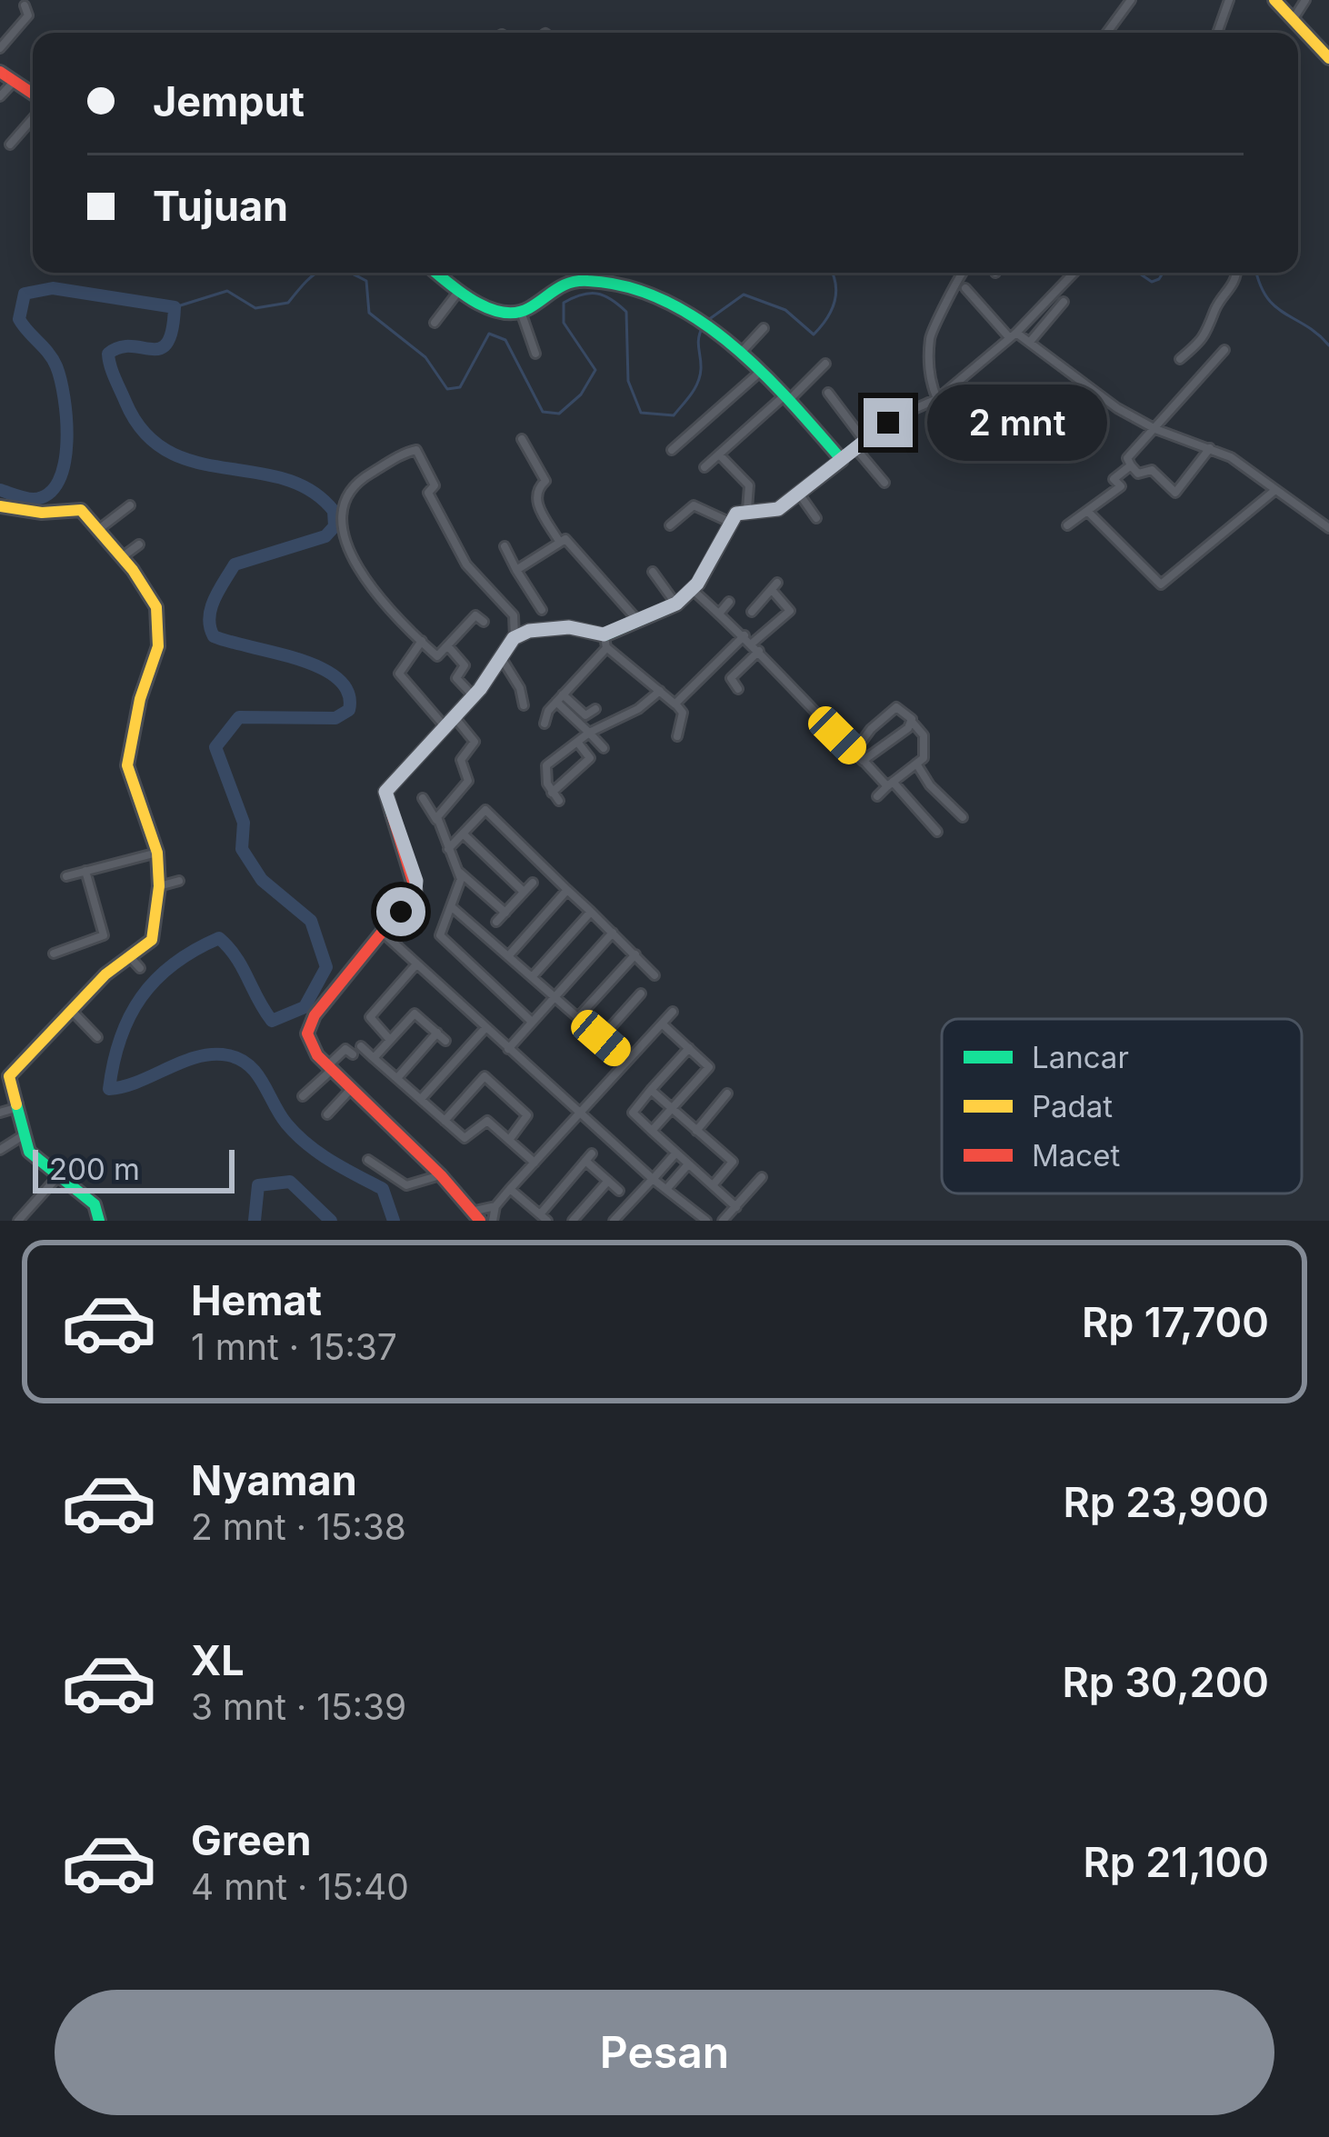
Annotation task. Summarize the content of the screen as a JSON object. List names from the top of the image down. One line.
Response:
{"legend":["Lancar","Padat","Macet"],"scale_bar":"200 m","page":{"banner":["Jemput","Tujuan"],"bubble":"2 mnt","scale":"200 m","list":[{"name":"Hemat","note":"1 mnt · 15:37","value":"Rp 17,700"},{"name":"Nyaman","note":"2 mnt · 15:38","value":"Rp 23,900"},{"name":"XL","note":"3 mnt · 15:39","value":"Rp 30,200"},{"name":"Green","note":"4 mnt · 15:40","value":"Rp 21,100"}],"buttons":"Pesan"}}
